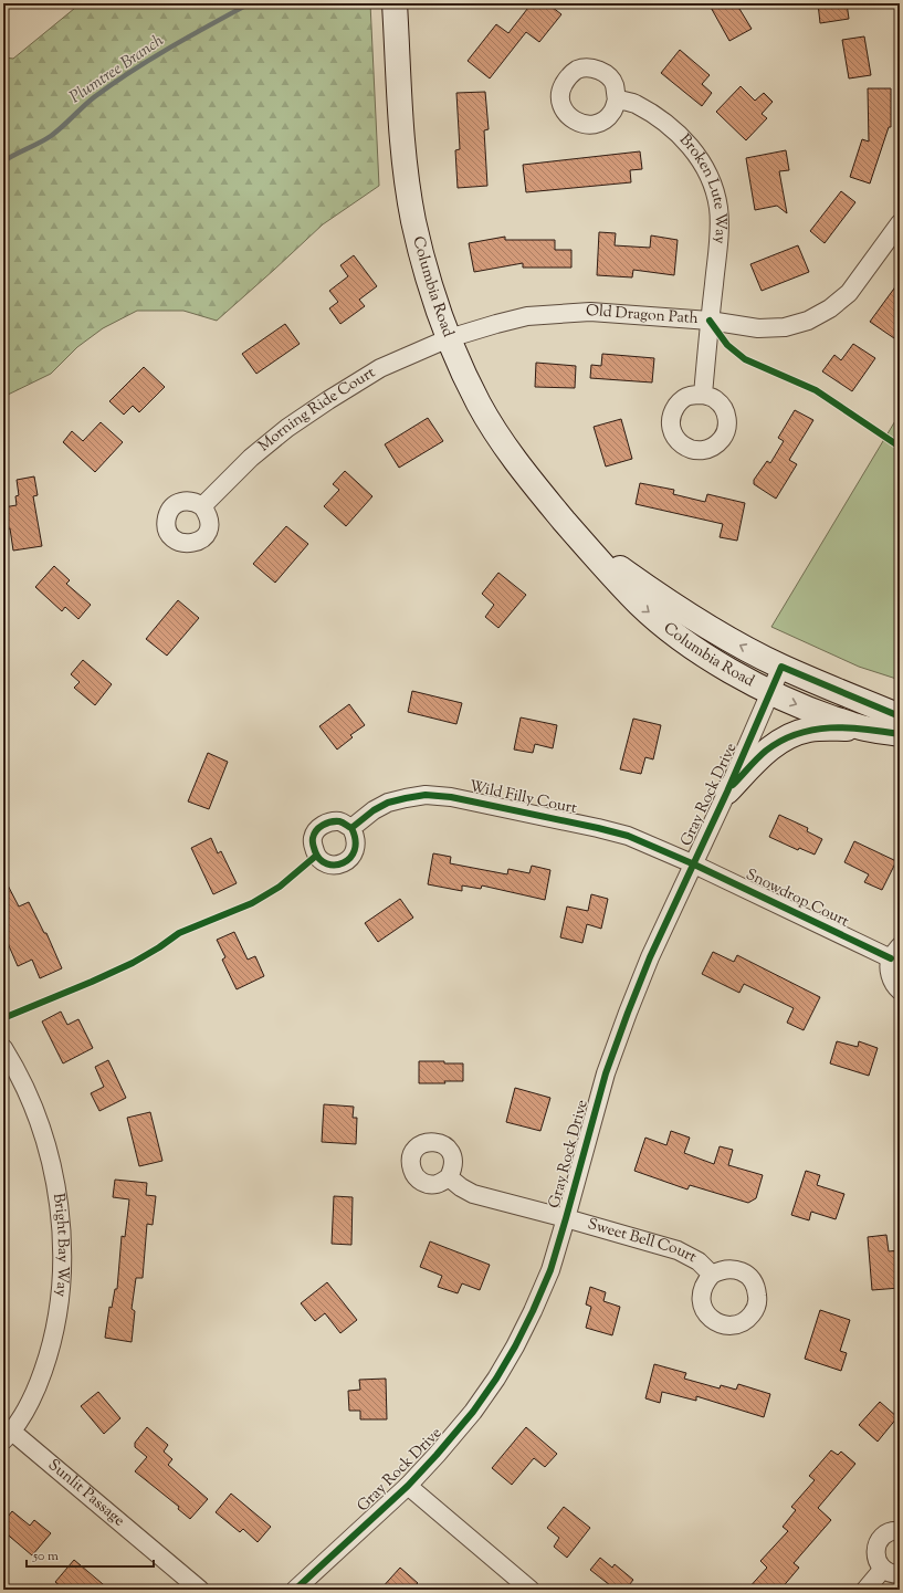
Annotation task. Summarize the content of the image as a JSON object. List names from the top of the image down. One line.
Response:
{"streets":{"street":["Broken Lute Way","Columbia Road","Old Dragon Path","Morning Ride Court","Gray Rock Drive","Wild Filly Court","Snowdrop Court","Sweet Bell Court","Bright Bay Way","Sunlit Passage"]},"crossings":[["Broken Lute Way","Old Dragon Path"],["Columbia Road","Old Dragon Path"],["Columbia Road","Morning Ride Court"],["Columbia Road","Gray Rock Drive"],["Old Dragon Path","Morning Ride Court"],["Gray Rock Drive","Wild Filly Court"],["Gray Rock Drive","Snowdrop Court"],["Gray Rock Drive","Sweet Bell Court"],["Wild Filly Court","Snowdrop Court"],["Bright Bay Way","Sunlit Passage"]],"water":["Plumtree Branch"],"scale_bar":"50 m"}
